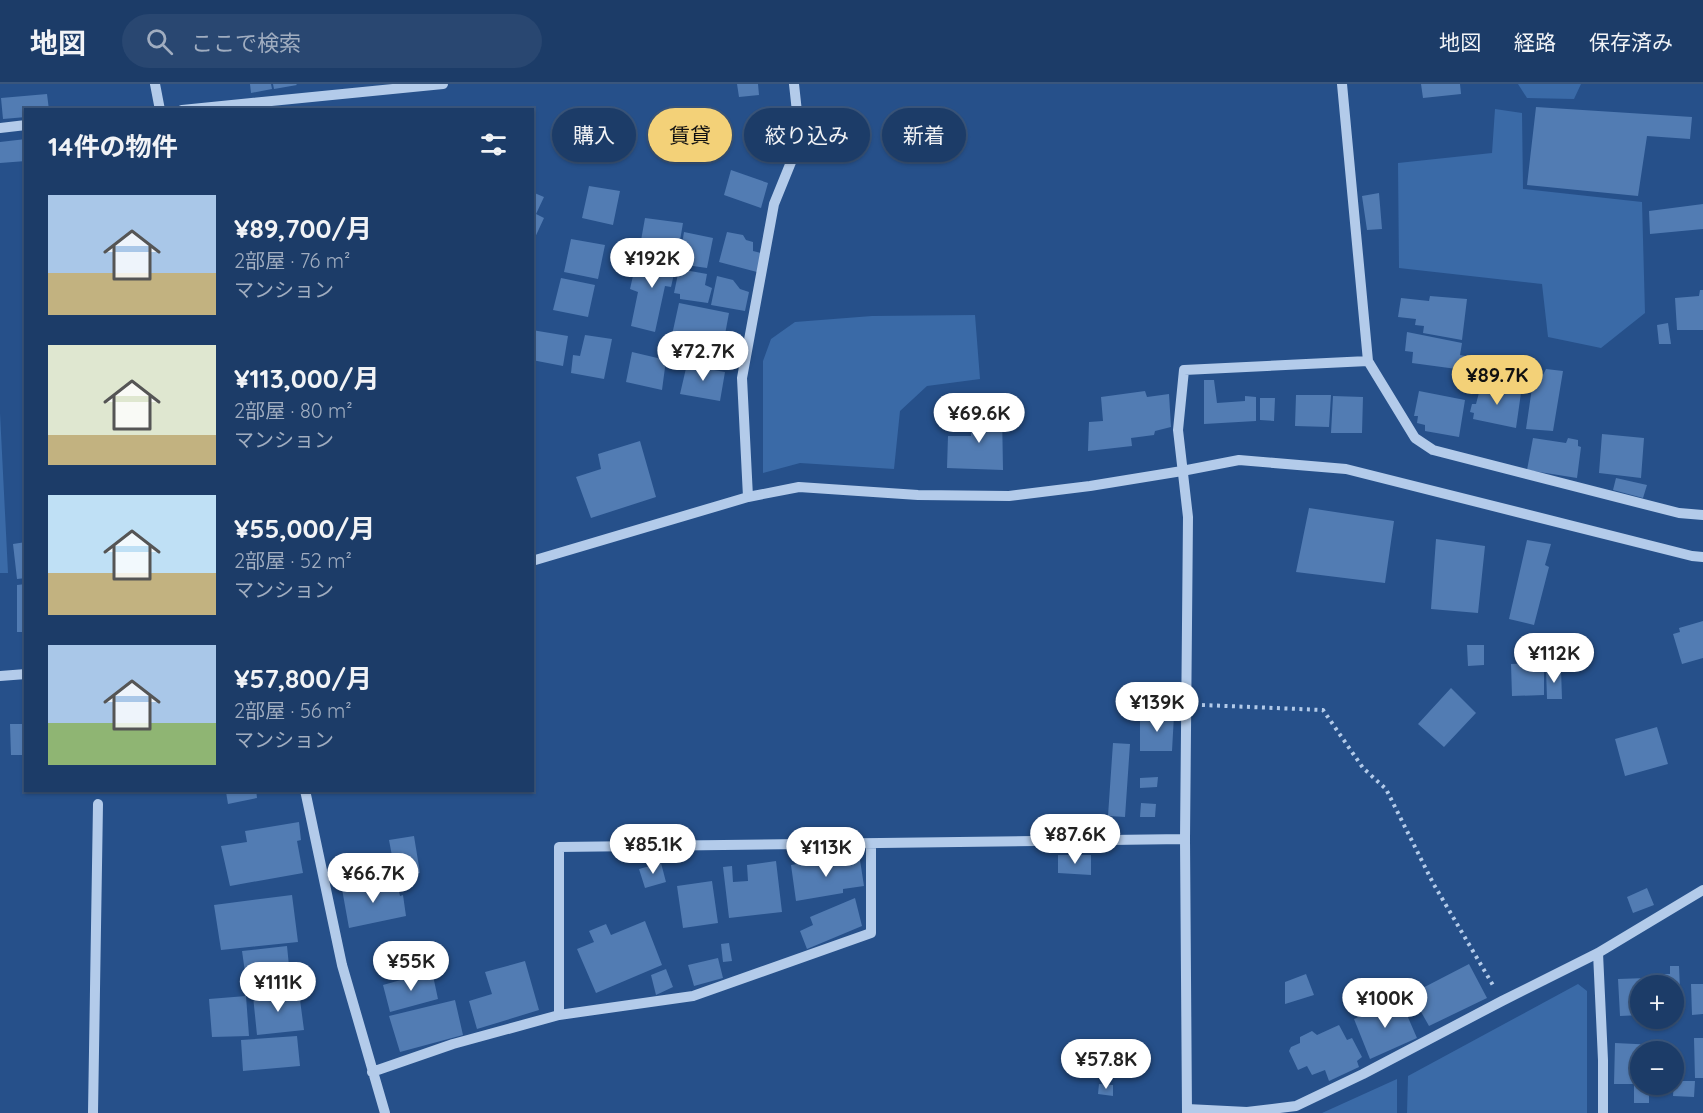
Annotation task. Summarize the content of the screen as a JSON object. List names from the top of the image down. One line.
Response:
{"page":{"header":"地図","search":"ここで検索","nav":["地図","経路","保存済み"],"chip":["購入","賃貸","絞り込み","新着"],"heading":"14件の物件","list":[{"name":"¥89,700/月","note":"2部屋 · 76 m² · マンション"},{"name":"¥113,000/月","note":"2部屋 · 80 m² · マンション"},{"name":"¥55,000/月","note":"2部屋 · 52 m² · マンション"},{"name":"¥57,800/月","note":"2部屋 · 56 m² · マンション"}],"price":["¥192K","¥72.7K","¥89.7K","¥69.6K","¥112K","¥139K","¥87.6K","¥85.1K","¥113K","¥66.7K","¥55K","¥111K","¥100K","¥57.8K"],"map_buttons":["+","−"]}}
